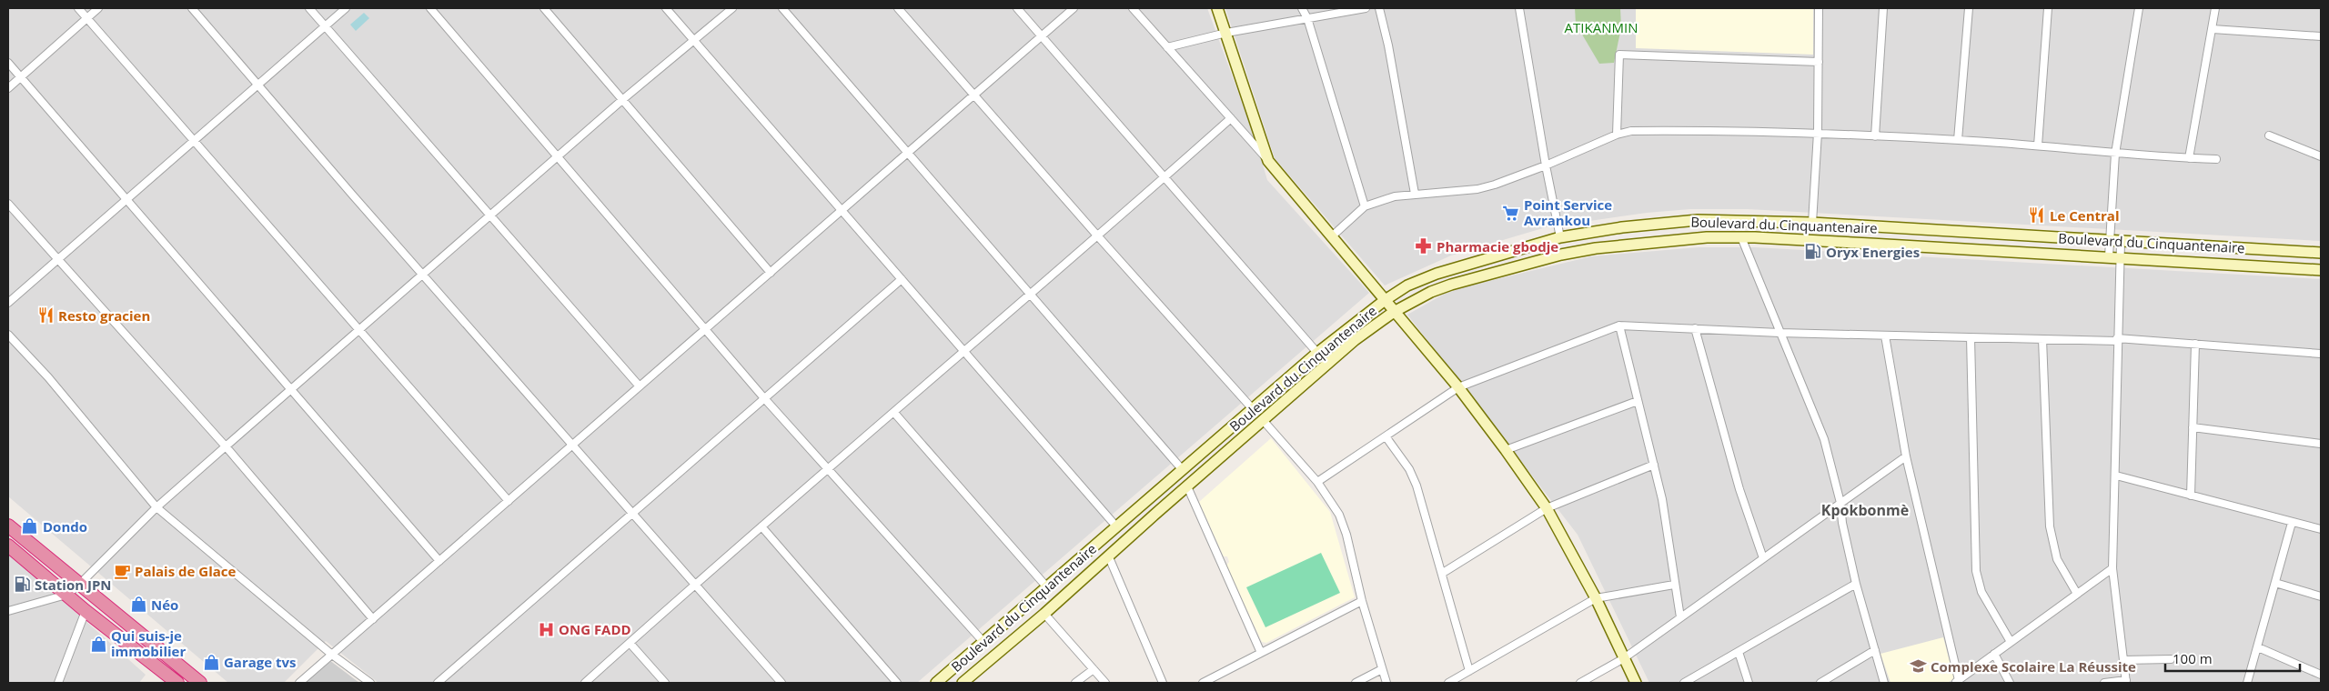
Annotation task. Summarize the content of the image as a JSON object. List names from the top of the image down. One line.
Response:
{"streets":{"main road":["Boulevard du Cinquantenaire"]},"districts":["Kpokbonmè"],"parks":["ATIKANMIN"],"places":{"supermarket":["Point Service Avrankou"],"restaurant":["Le Central","Resto gracien"],"pharmacy":["Pharmacie gbodje"],"fuel station":["Oryx Energies","Station JPN"],"shop":["Dondo","Néo","Qui suis-je immobilier","Garage tvs"],"cafe":["Palais de Glace"],"hospital":["ONG FADD"],"school or university":["Complexe Scolaire La Réussite"]},"scale_bar":"100 m"}
